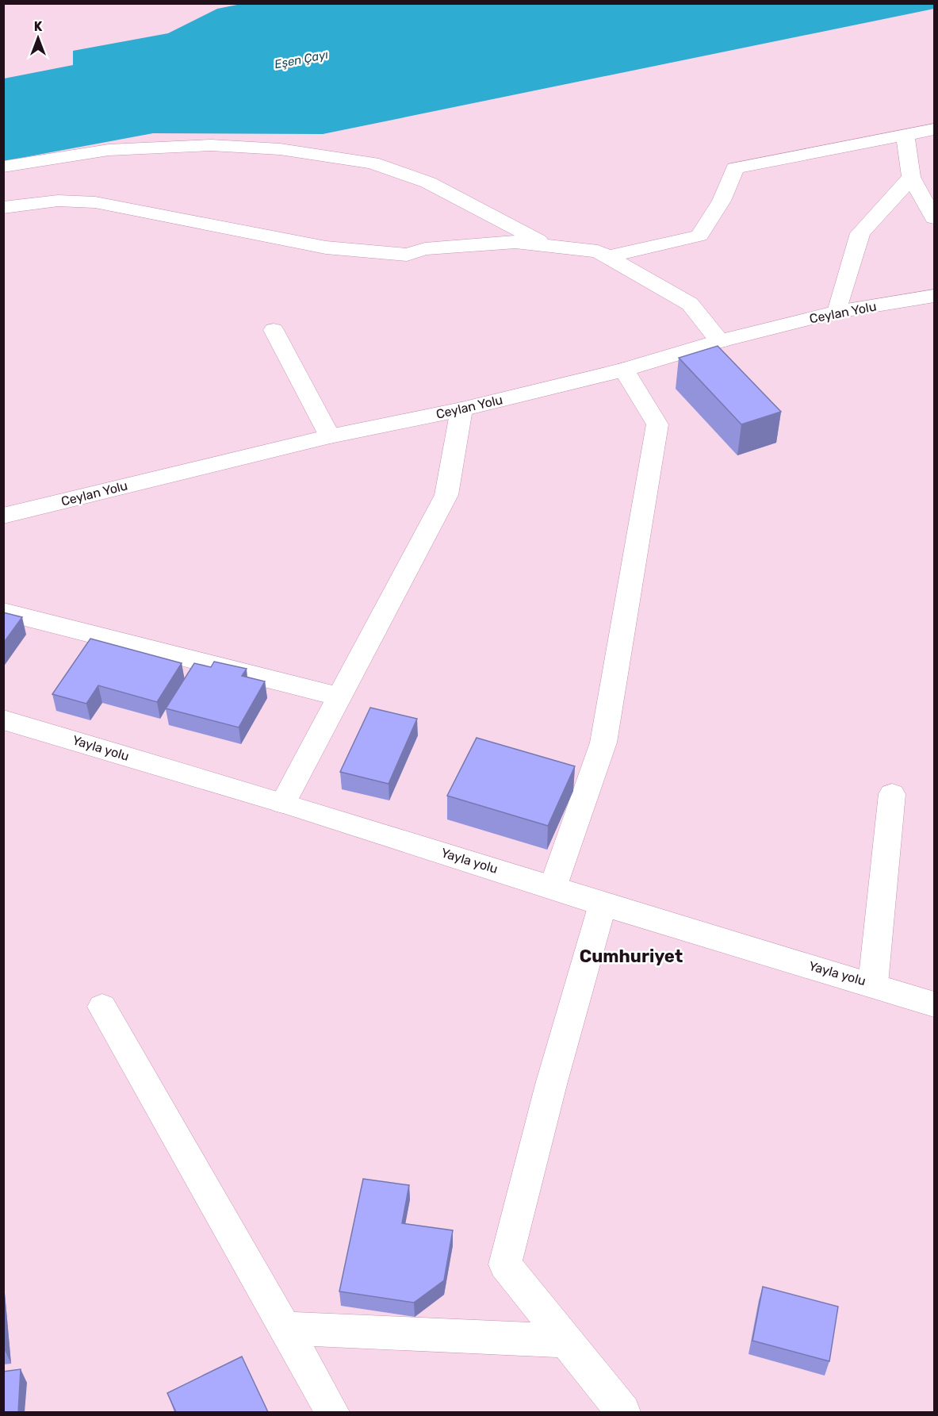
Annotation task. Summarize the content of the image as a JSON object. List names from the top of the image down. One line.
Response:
{"streets":{"street":["Ceylan Yolu","Yayla yolu"]},"districts":["Cumhuriyet"],"water":["Eşen Çayı"],"north":"top"}
